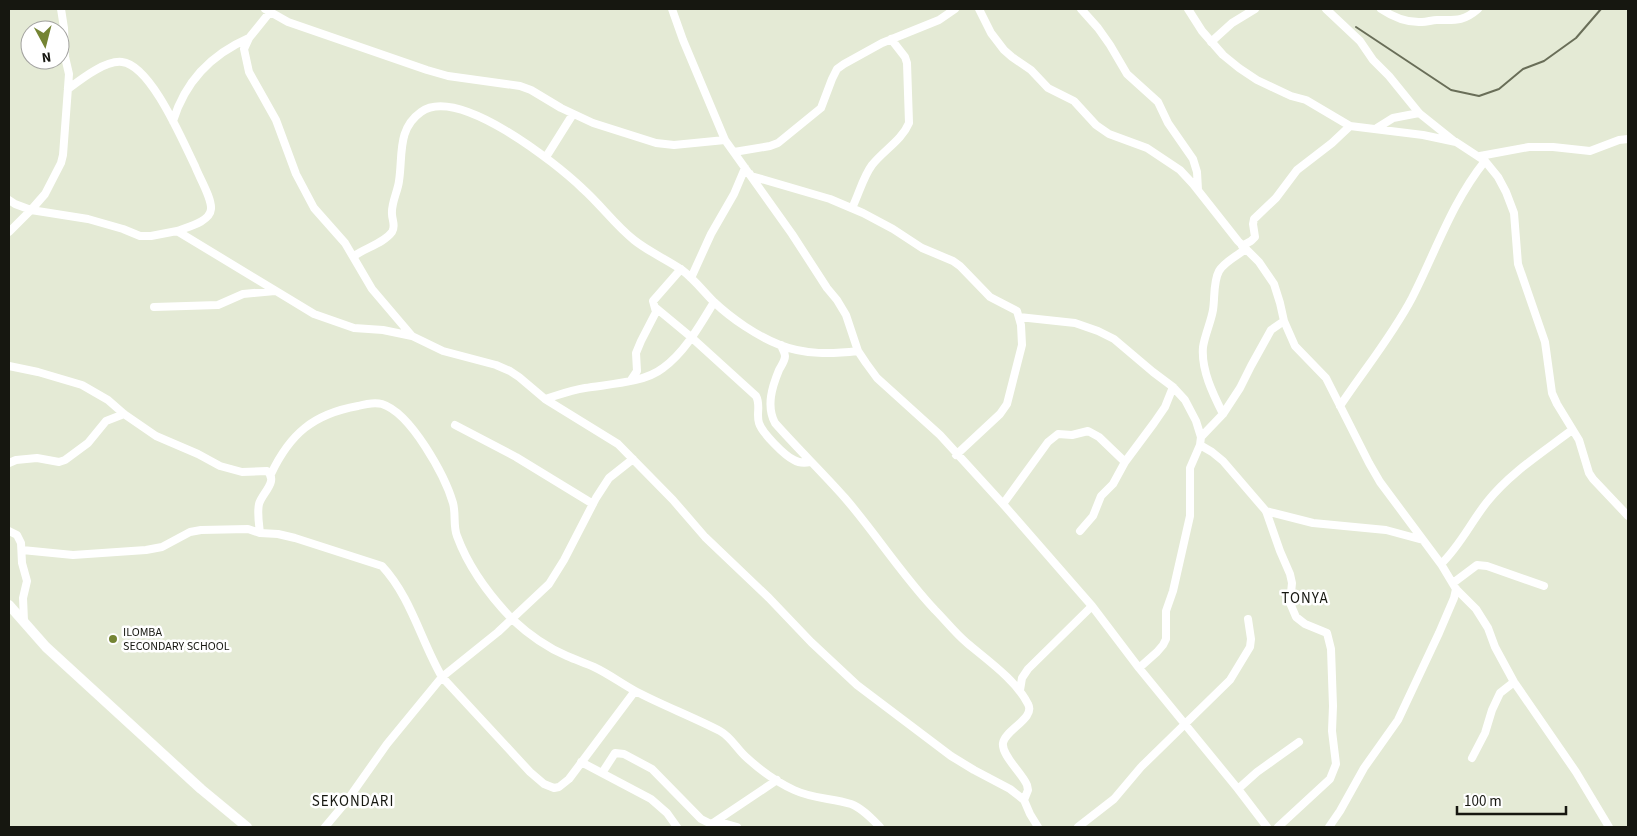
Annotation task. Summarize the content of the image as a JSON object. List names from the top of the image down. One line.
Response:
{"districts":["TONYA","SEKONDARI"],"places":["ILOMBA SECONDARY SCHOOL"],"scale_bar":"100 m","north":"bottom"}
